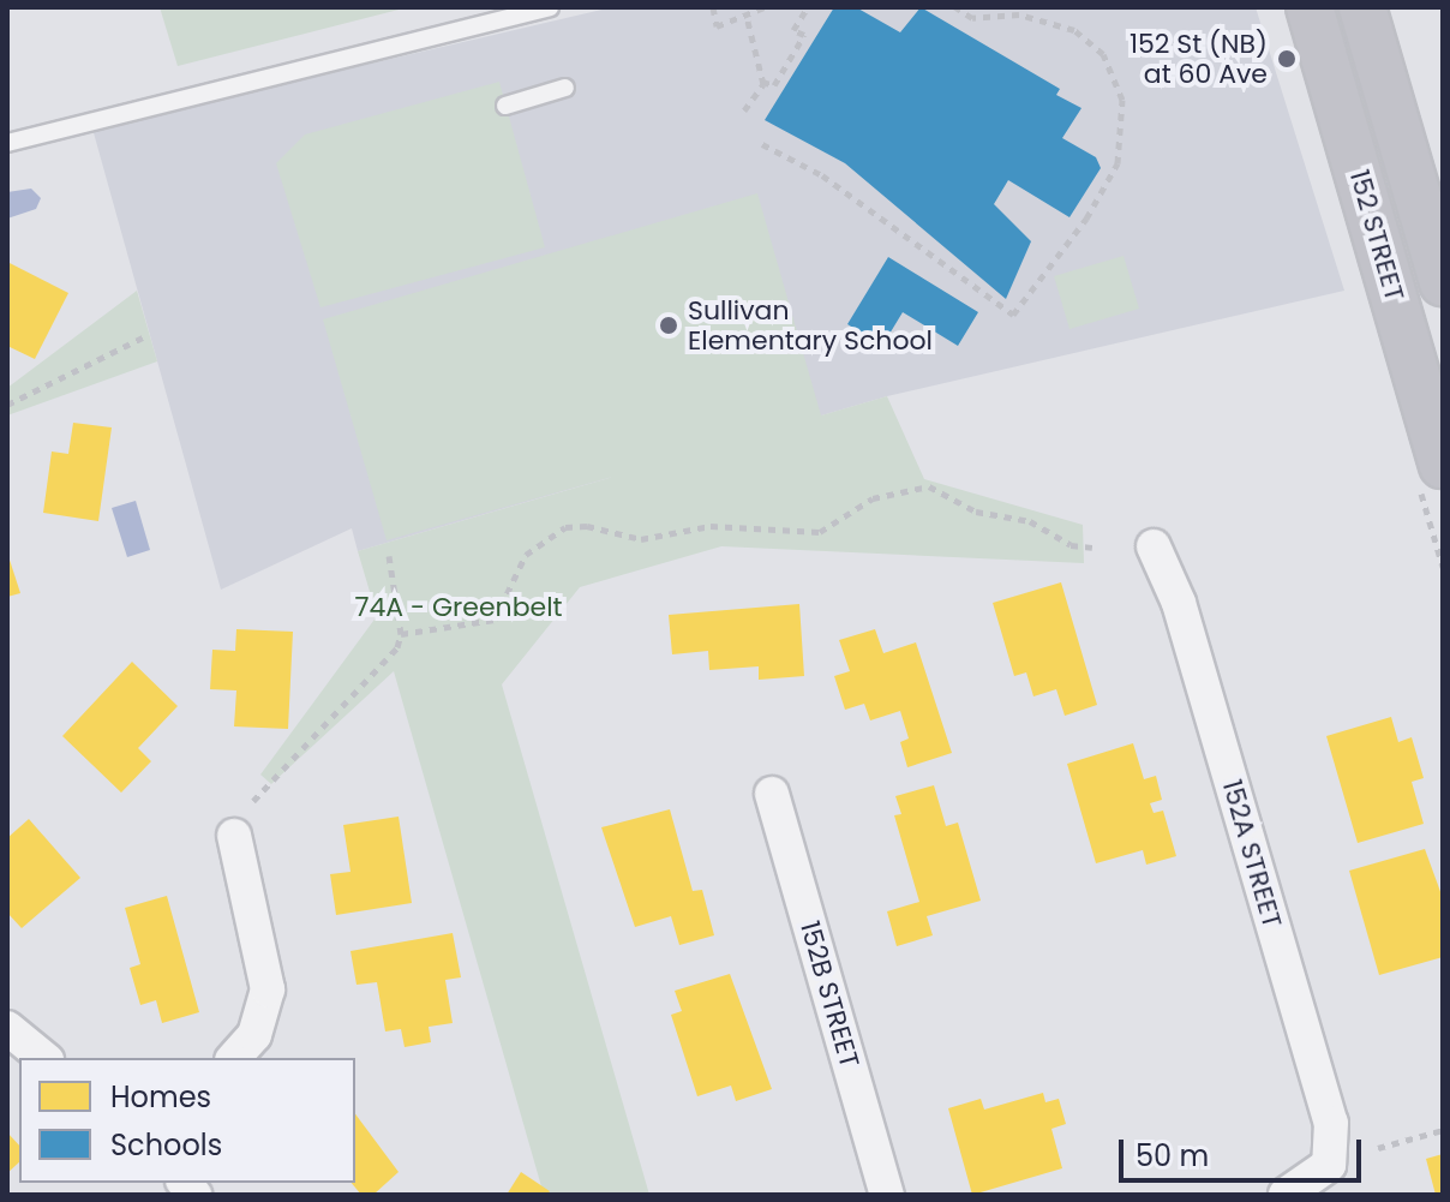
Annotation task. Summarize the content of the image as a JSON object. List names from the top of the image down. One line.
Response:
{"streets":{"main road":["152 STREET"],"street":["152A STREET","152B STREET"]},"parks":["74A - Greenbelt"],"places":["152 St (NB) at 60 Ave","Sullivan Elementary School"],"legend":["Homes","Schools"],"scale_bar":"50 m"}
